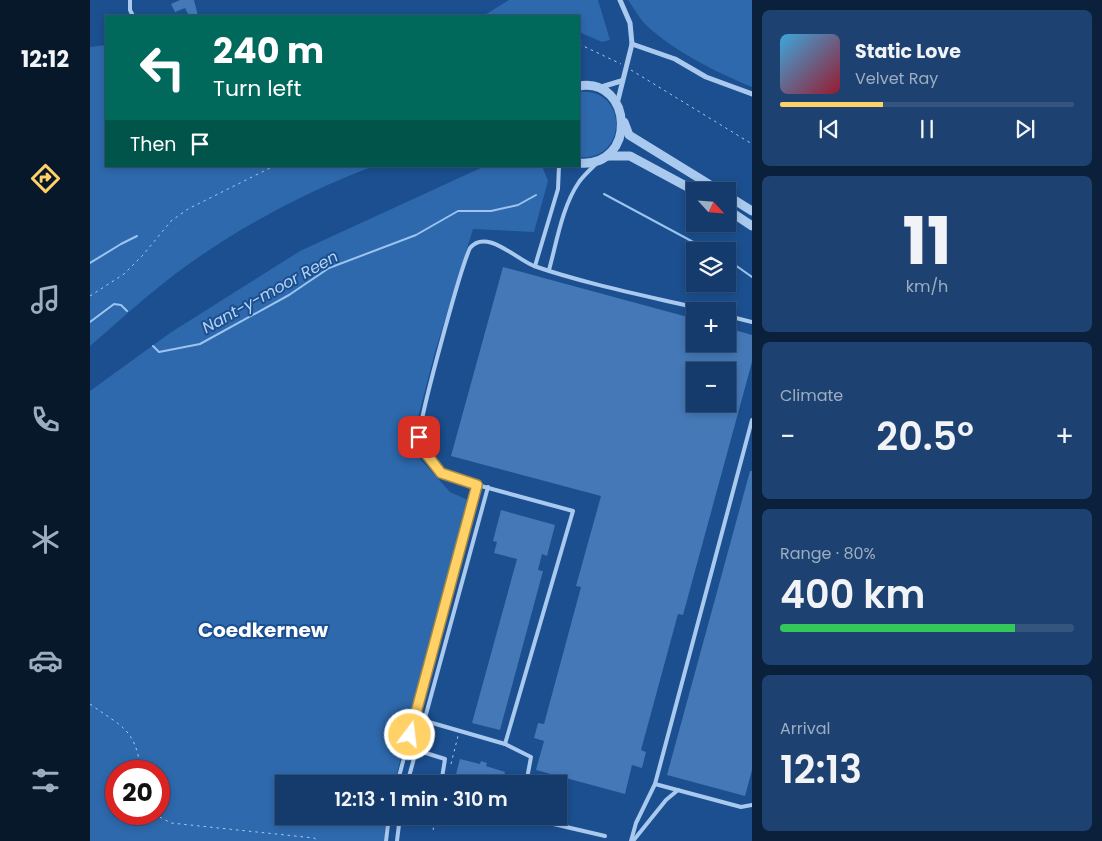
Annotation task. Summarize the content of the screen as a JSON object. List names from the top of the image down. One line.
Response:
{"districts":["Coedkernew"],"water":["Nant-y-moor Reen"],"north":"bottom right","page":{"tabs":"12:12","turn":["240 m","Turn left"],"song":["Static Love","Velvet Ray"],"then":"Then","tile":[["11","km/h"],"Climate",["Range · 80%","400 km"],["Arrival","12:13"]],"map_buttons":["+","−"],"heat":["−","20.5°","+"],"limit":"20","trip":"12:13 · 1 min · 310 m"}}
